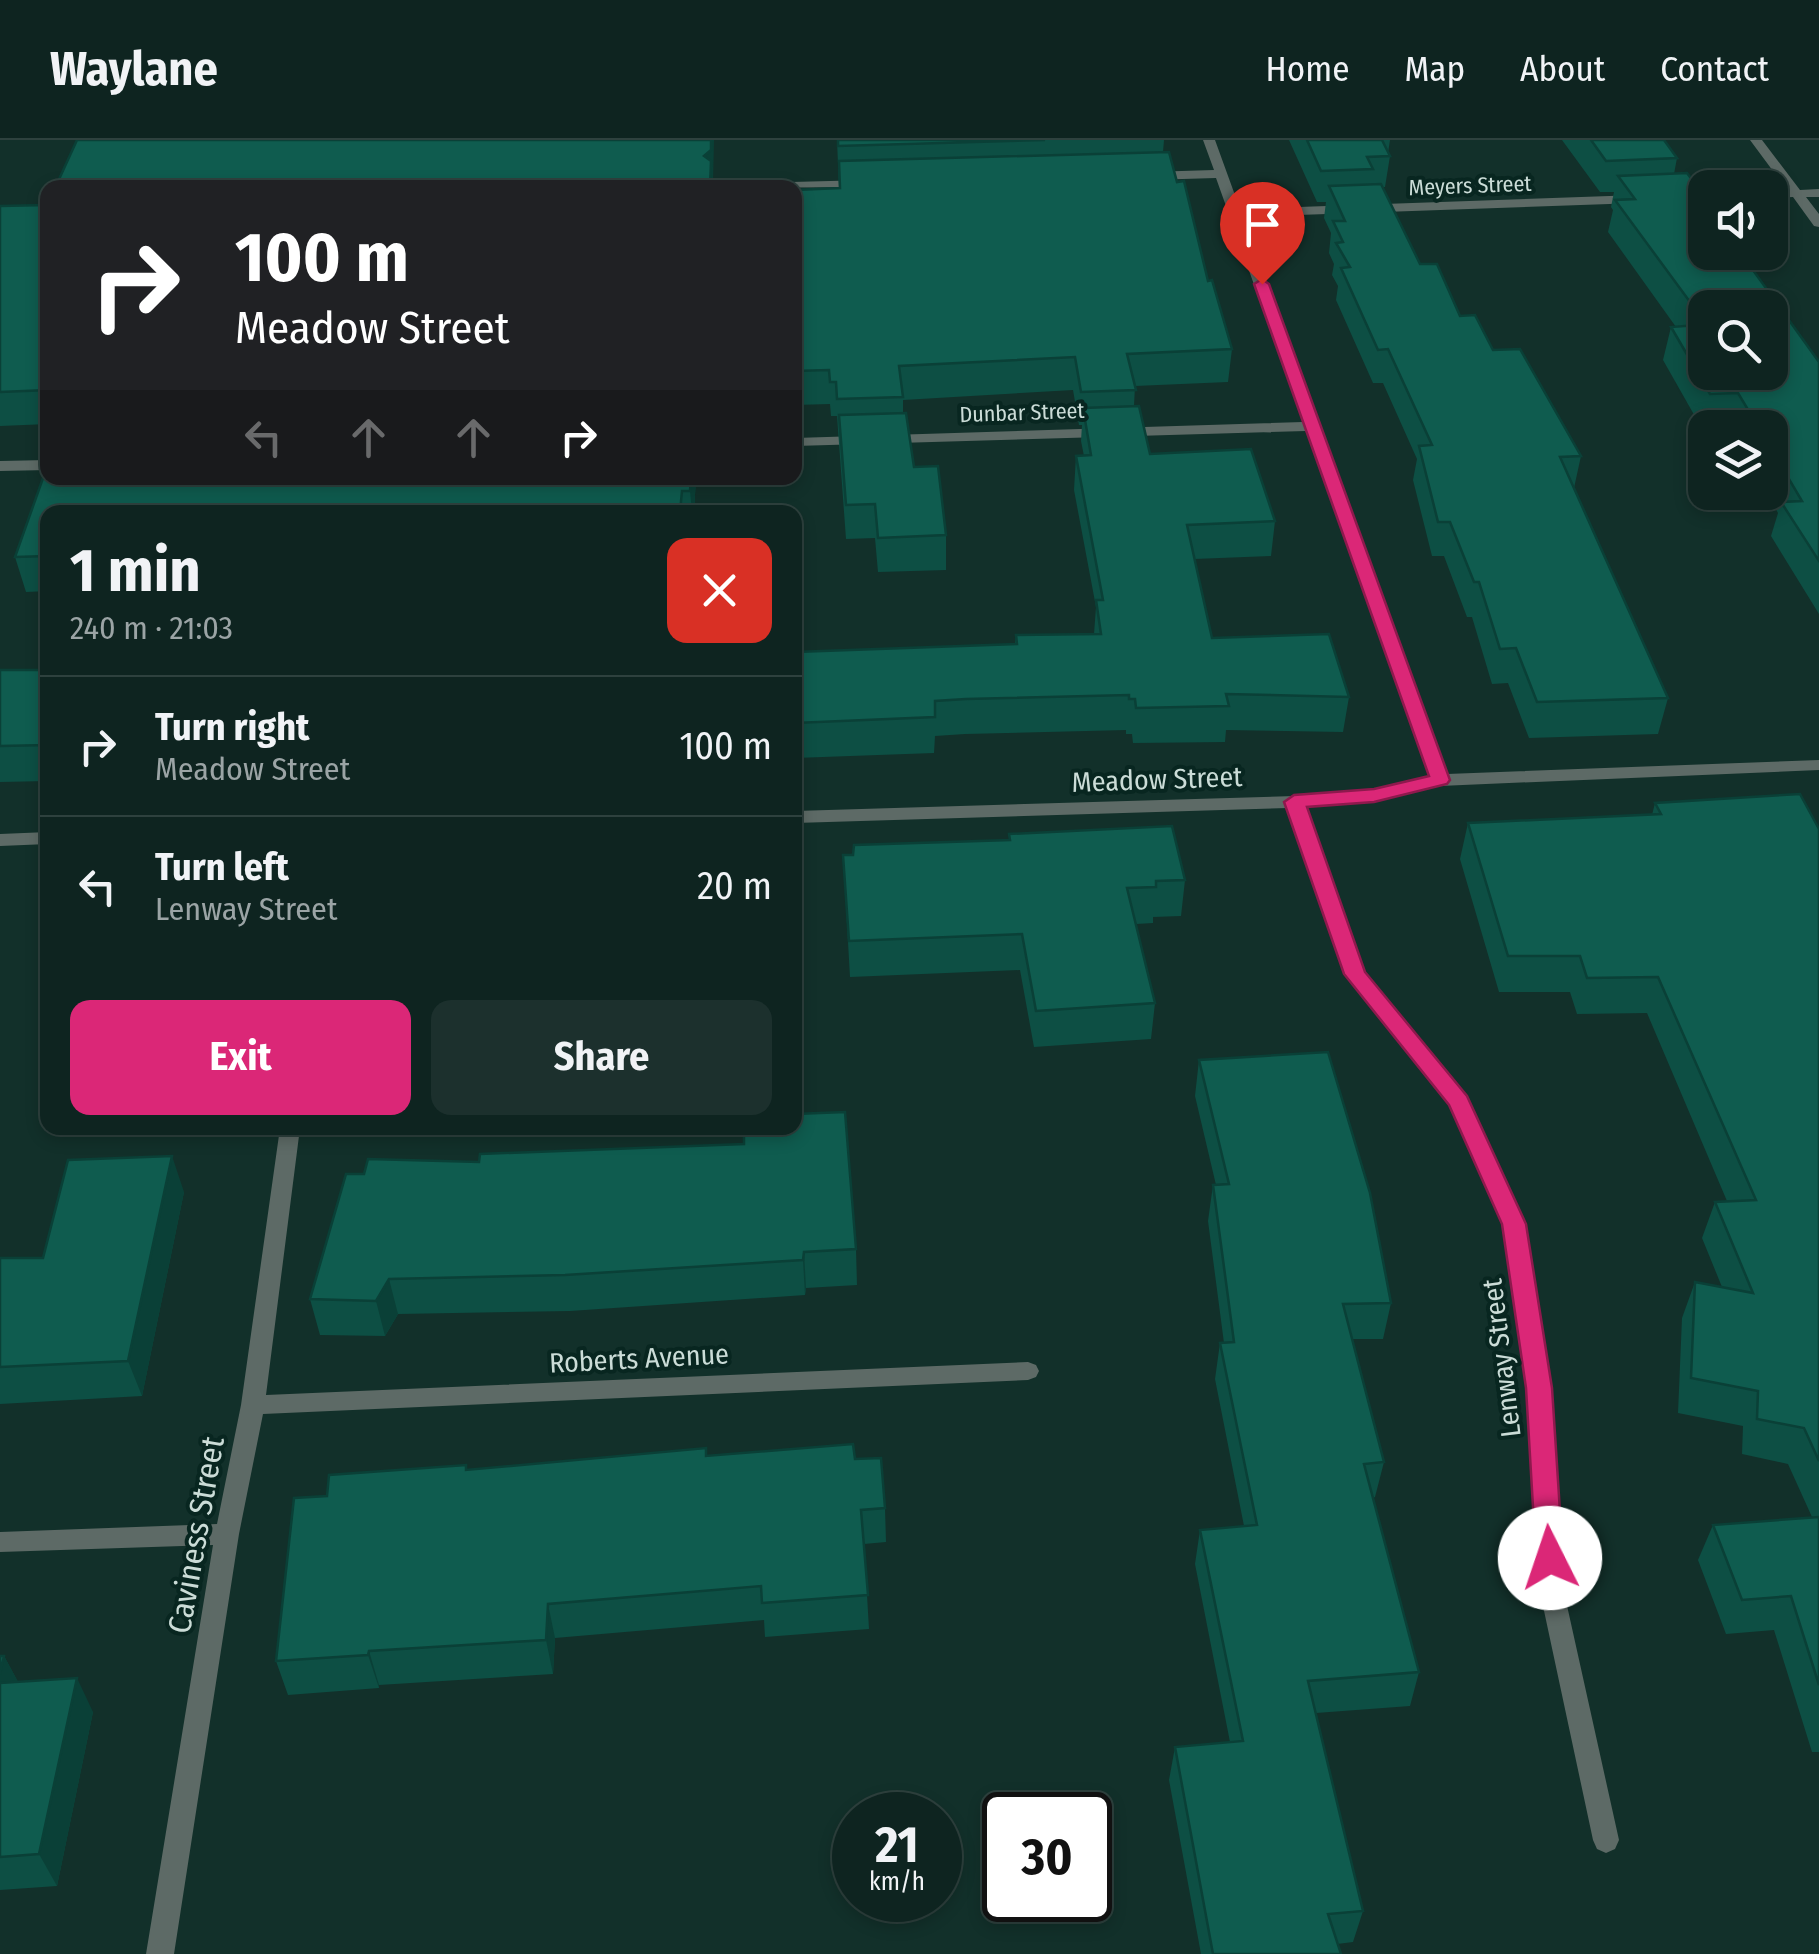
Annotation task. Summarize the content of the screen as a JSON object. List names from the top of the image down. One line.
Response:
{"streets":{"street":["Meyers Street","Dunbar Street","Meadow Street","Roberts Avenue","Lenway Street","Caviness Street"]},"crossings":[["Meadow Street","Lenway Street"],["Roberts Avenue","Caviness Street"]],"page":{"header":"Waylane","nav":["Home","Map","About","Contact"],"turn":["100 m","Meadow Street"],"heading":["1 min","240 m · 21:03"],"list":[{"name":"Turn right","note":"Meadow Street","value":"100 m"},{"name":"Turn left","note":"Lenway Street","value":"20 m"}],"buttons":["Exit","Share"],"speed":"21 km/h","limit":"30"}}
